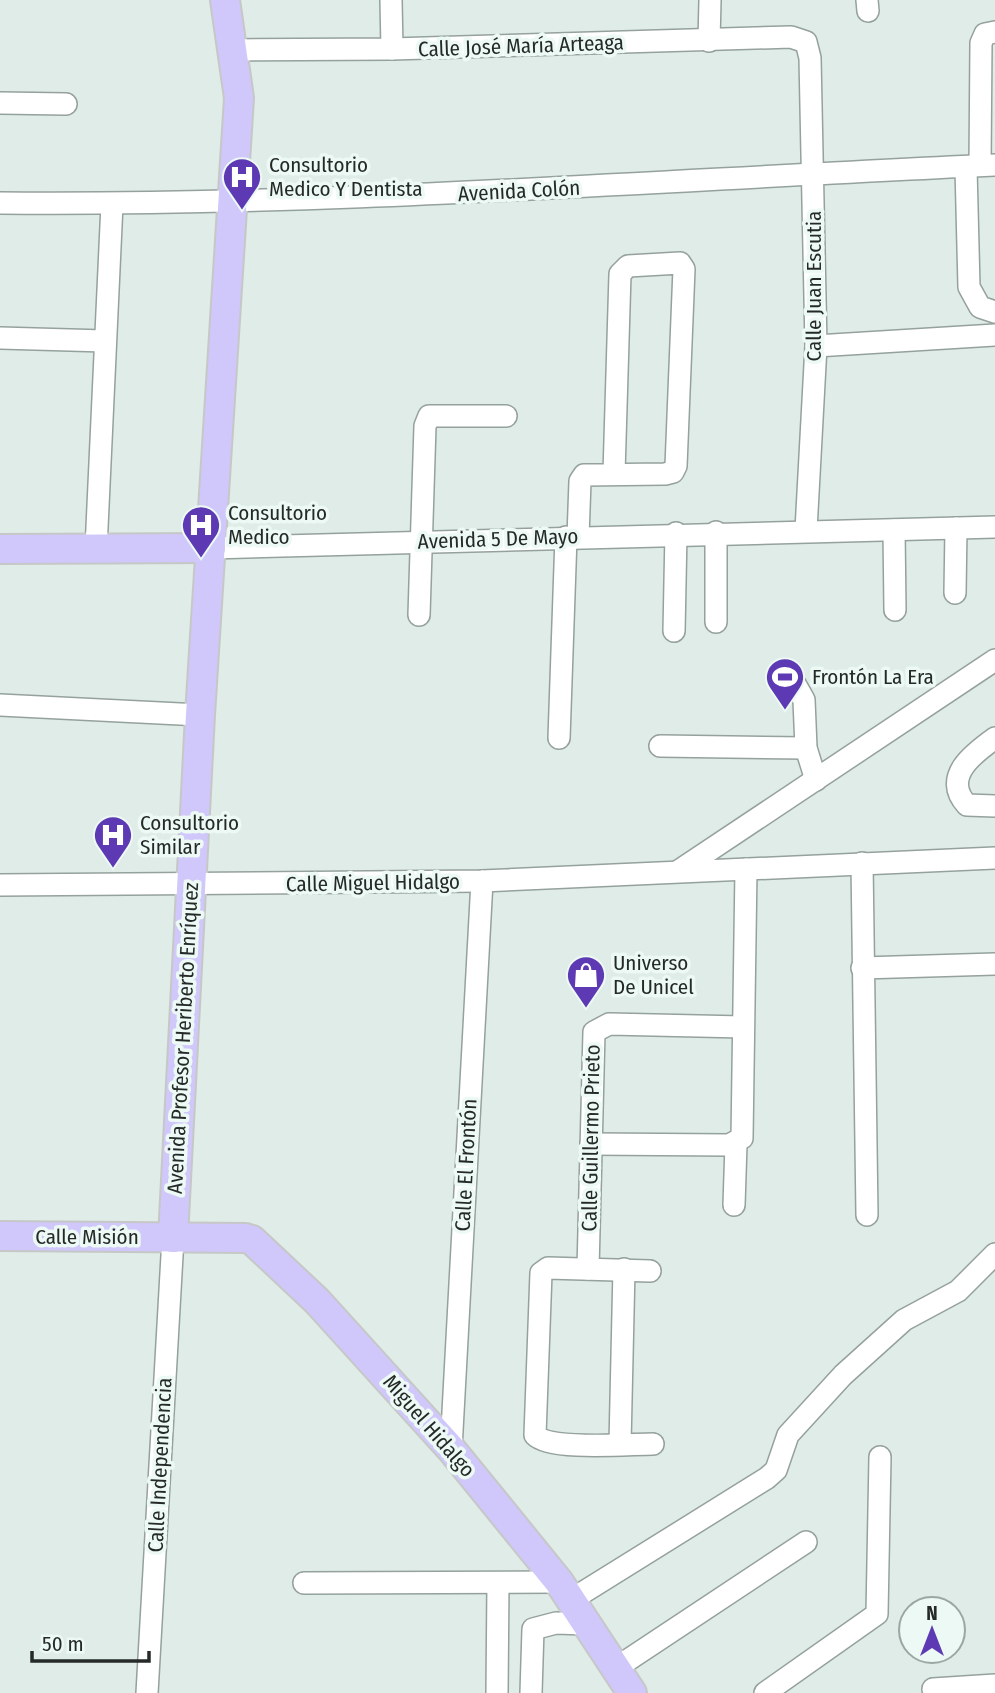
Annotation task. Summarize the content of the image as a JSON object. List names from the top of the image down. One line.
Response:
{"streets":{"main road":["Avenida 5 De Mayo","Avenida Profesor Heriberto Enríquez","Calle Misión","Miguel Hidalgo"],"street":["Calle José María Arteaga","Avenida Colón","Calle Juan Escutia","Calle Miguel Hidalgo","Calle Guillermo Prieto","Calle El Frontón","Calle Independencia"]},"crossings":[["Calle José María Arteaga","Calle Juan Escutia"],["Calle José María Arteaga","Avenida Profesor Heriberto Enríquez"],["Avenida Colón","Calle Juan Escutia"],["Avenida Colón","Avenida Profesor Heriberto Enríquez"],["Calle Juan Escutia","Avenida 5 De Mayo"],["Avenida 5 De Mayo","Avenida Profesor Heriberto Enríquez"],["Calle Miguel Hidalgo","Avenida Profesor Heriberto Enríquez"],["Calle Miguel Hidalgo","Calle El Frontón"],["Avenida Profesor Heriberto Enríquez","Calle Misión"],["Avenida Profesor Heriberto Enríquez","Miguel Hidalgo"],["Avenida Profesor Heriberto Enríquez","Calle Independencia"],["Calle El Frontón","Miguel Hidalgo"],["Calle Misión","Miguel Hidalgo"],["Calle Misión","Calle Independencia"],["Miguel Hidalgo","Calle Independencia"]],"places":{"hospital":["Consultorio Medico Y Dentista","Consultorio Medico","Consultorio Similar"],"sports":["Frontón La Era"],"shop":["Universo De Unicel"]},"scale_bar":"50 m","north":"top"}
